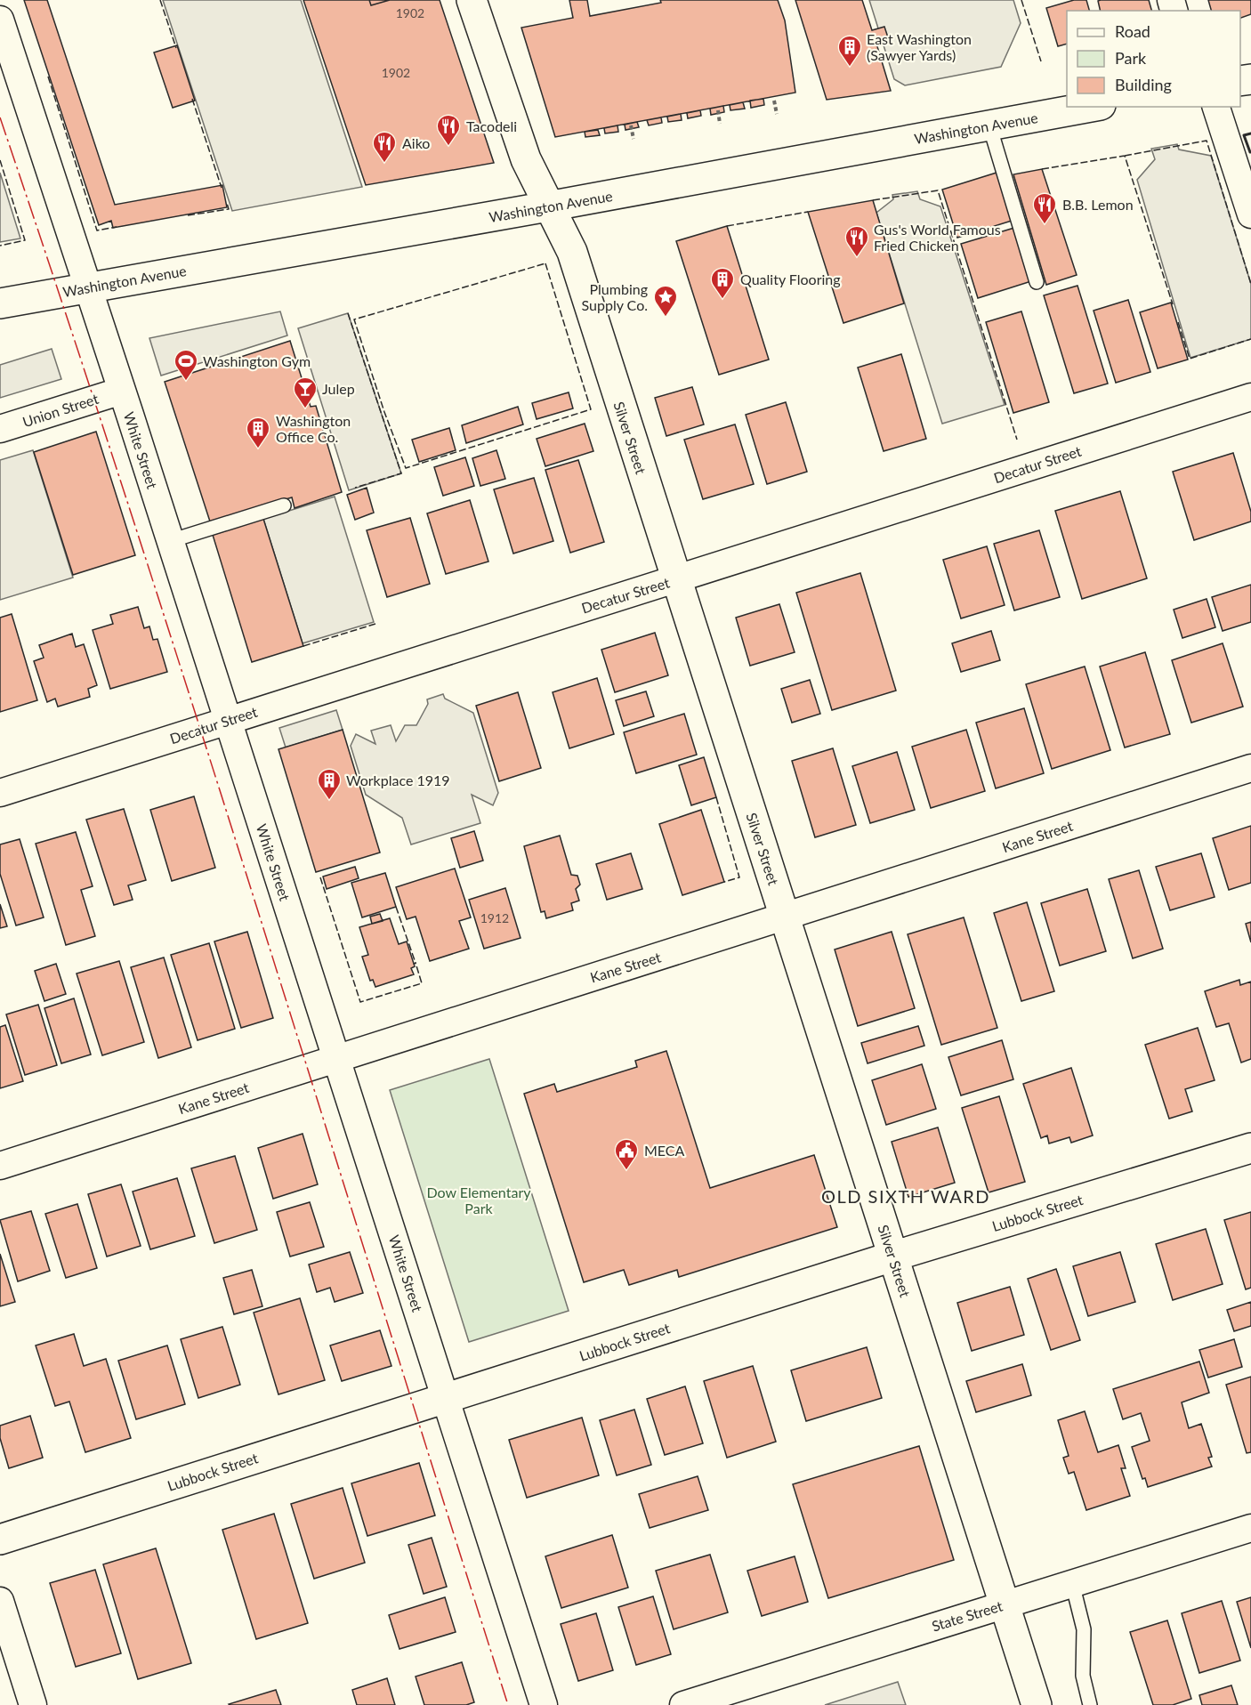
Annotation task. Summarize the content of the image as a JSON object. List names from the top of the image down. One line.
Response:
{"streets":{"street":["Washington Avenue","Union Street","Silver Street","White Street","Decatur Street","Kane Street","Lubbock Street","State Street"]},"crossings":[["Washington Avenue","Silver Street"],["Washington Avenue","White Street"],["Union Street","White Street"],["Silver Street","Decatur Street"],["Silver Street","Kane Street"],["Silver Street","Lubbock Street"],["Silver Street","State Street"],["White Street","Decatur Street"],["White Street","Kane Street"],["White Street","Lubbock Street"]],"districts":["OLD SIXTH WARD"],"parks":["Dow Elementary Park"],"places":{"building":["East Washington (Sawyer Yards)","Quality Flooring","Washington Office Co.","Workplace 1919"],"restaurant":["Tacodeli","Aiko","B.B. Lemon","Gus's World Famous Fried Chicken"],"place":["Plumbing Supply Co."],"sports":["Washington Gym"],"bar":["Julep"],"public building":["MECA"]},"house_numbers":["1902","1902","1912"],"legend":["Road","Park","Building"]}
